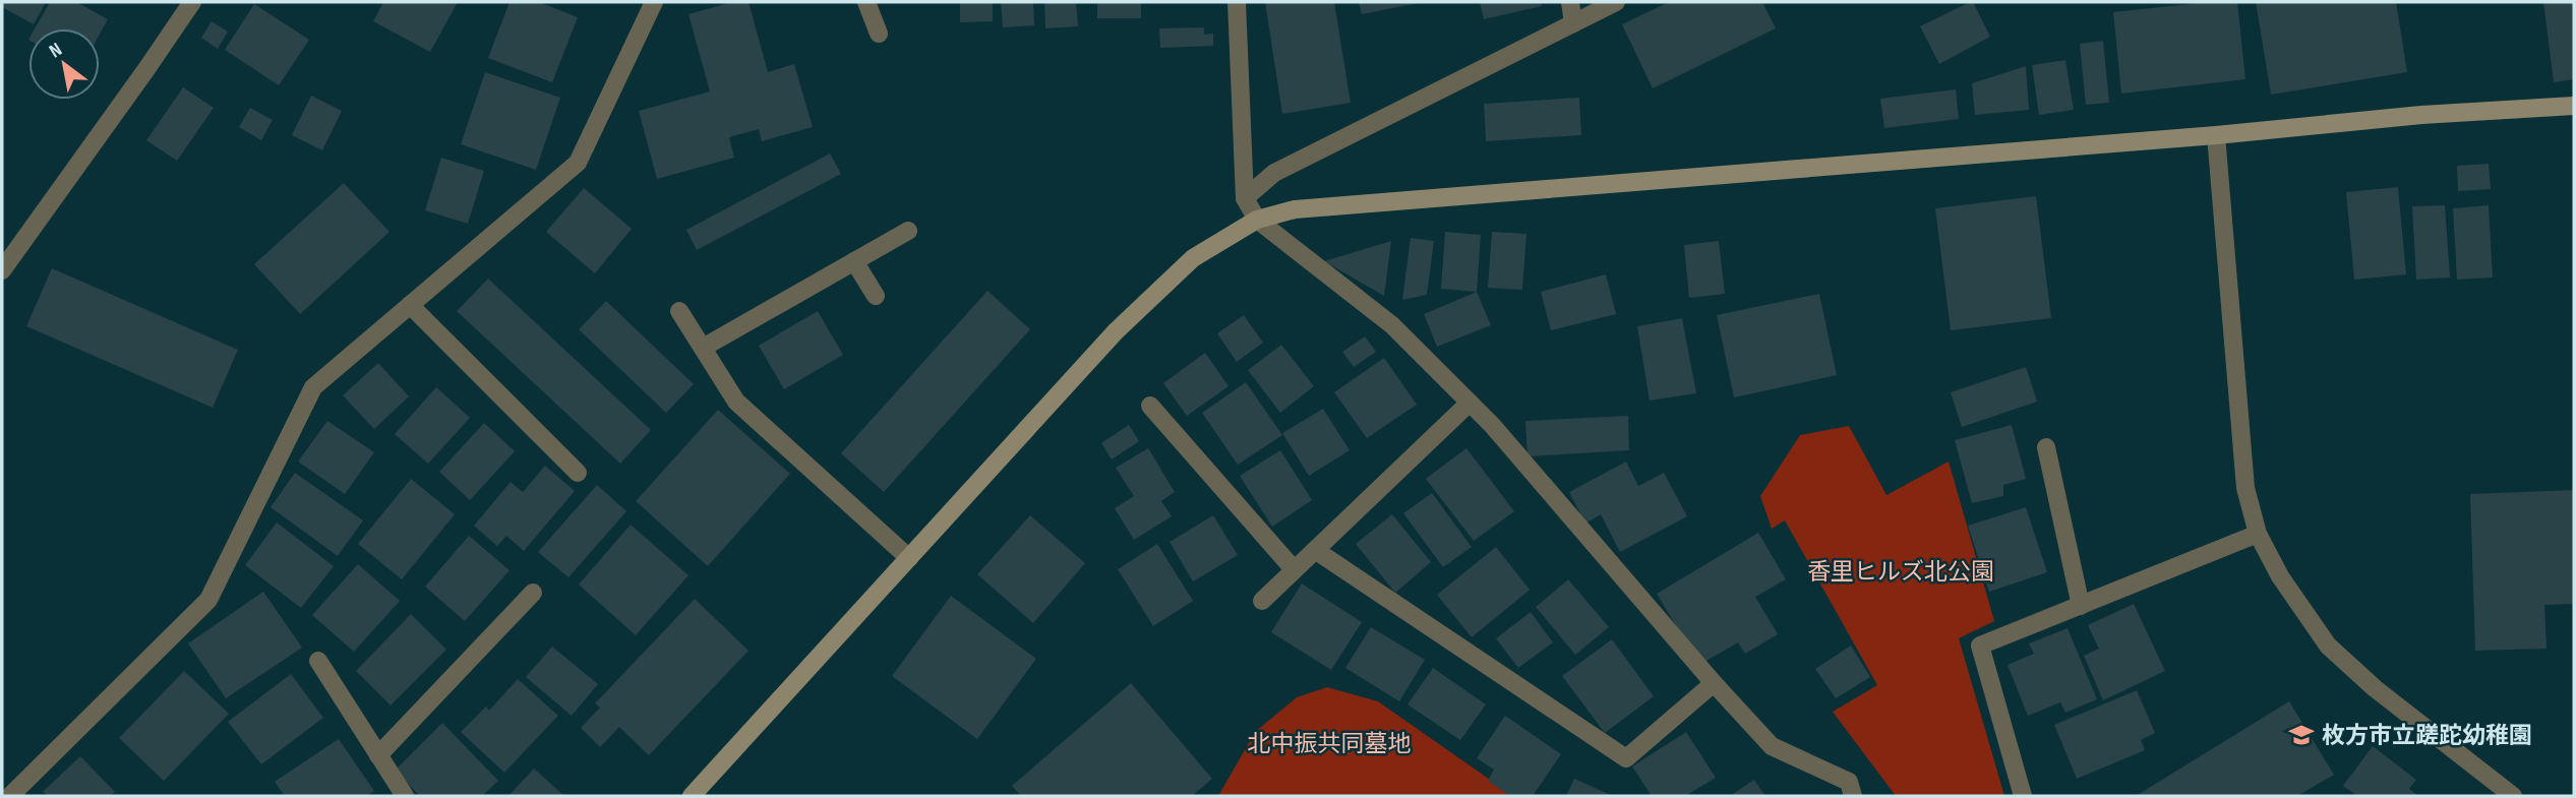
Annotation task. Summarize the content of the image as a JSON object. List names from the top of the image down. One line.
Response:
{"parks":["香里ヒルズ北公園","北中振共同墓地"],"places":{"school or university":["枚方市立蹉跎幼稚園"]},"north":"top left"}
